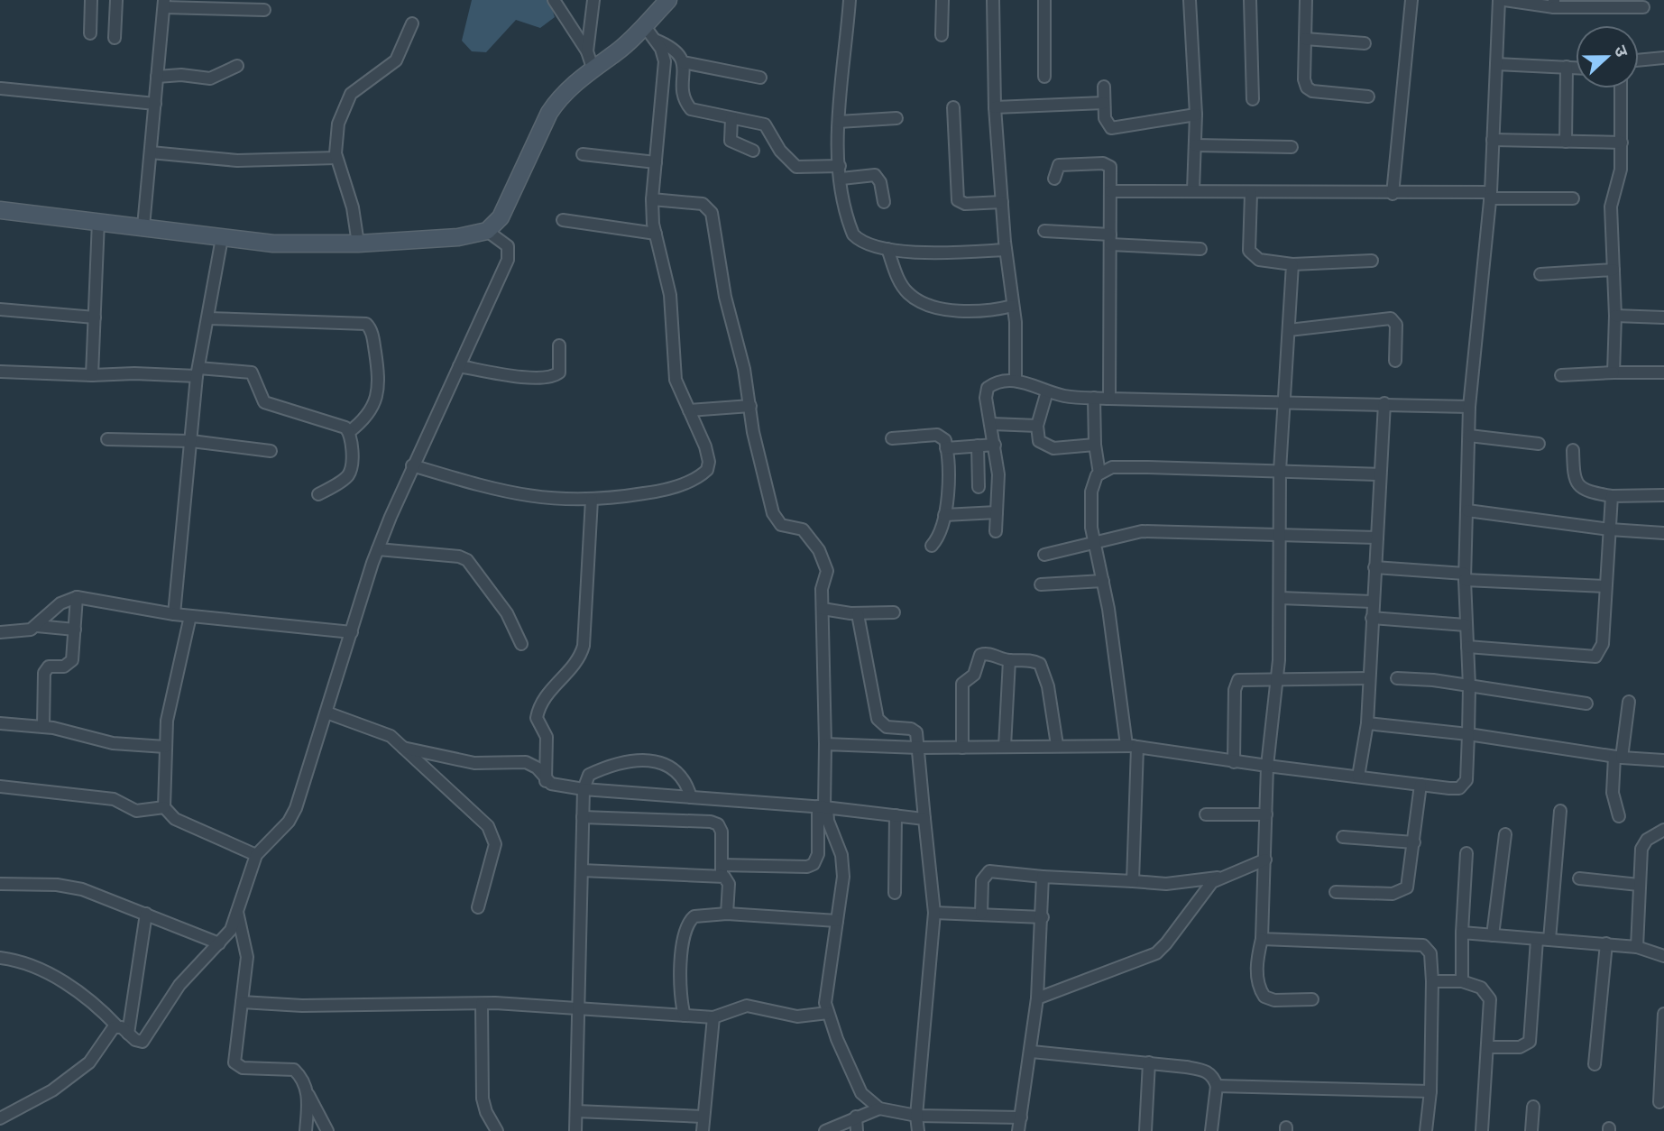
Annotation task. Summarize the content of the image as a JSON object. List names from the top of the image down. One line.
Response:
{"north":"right"}
